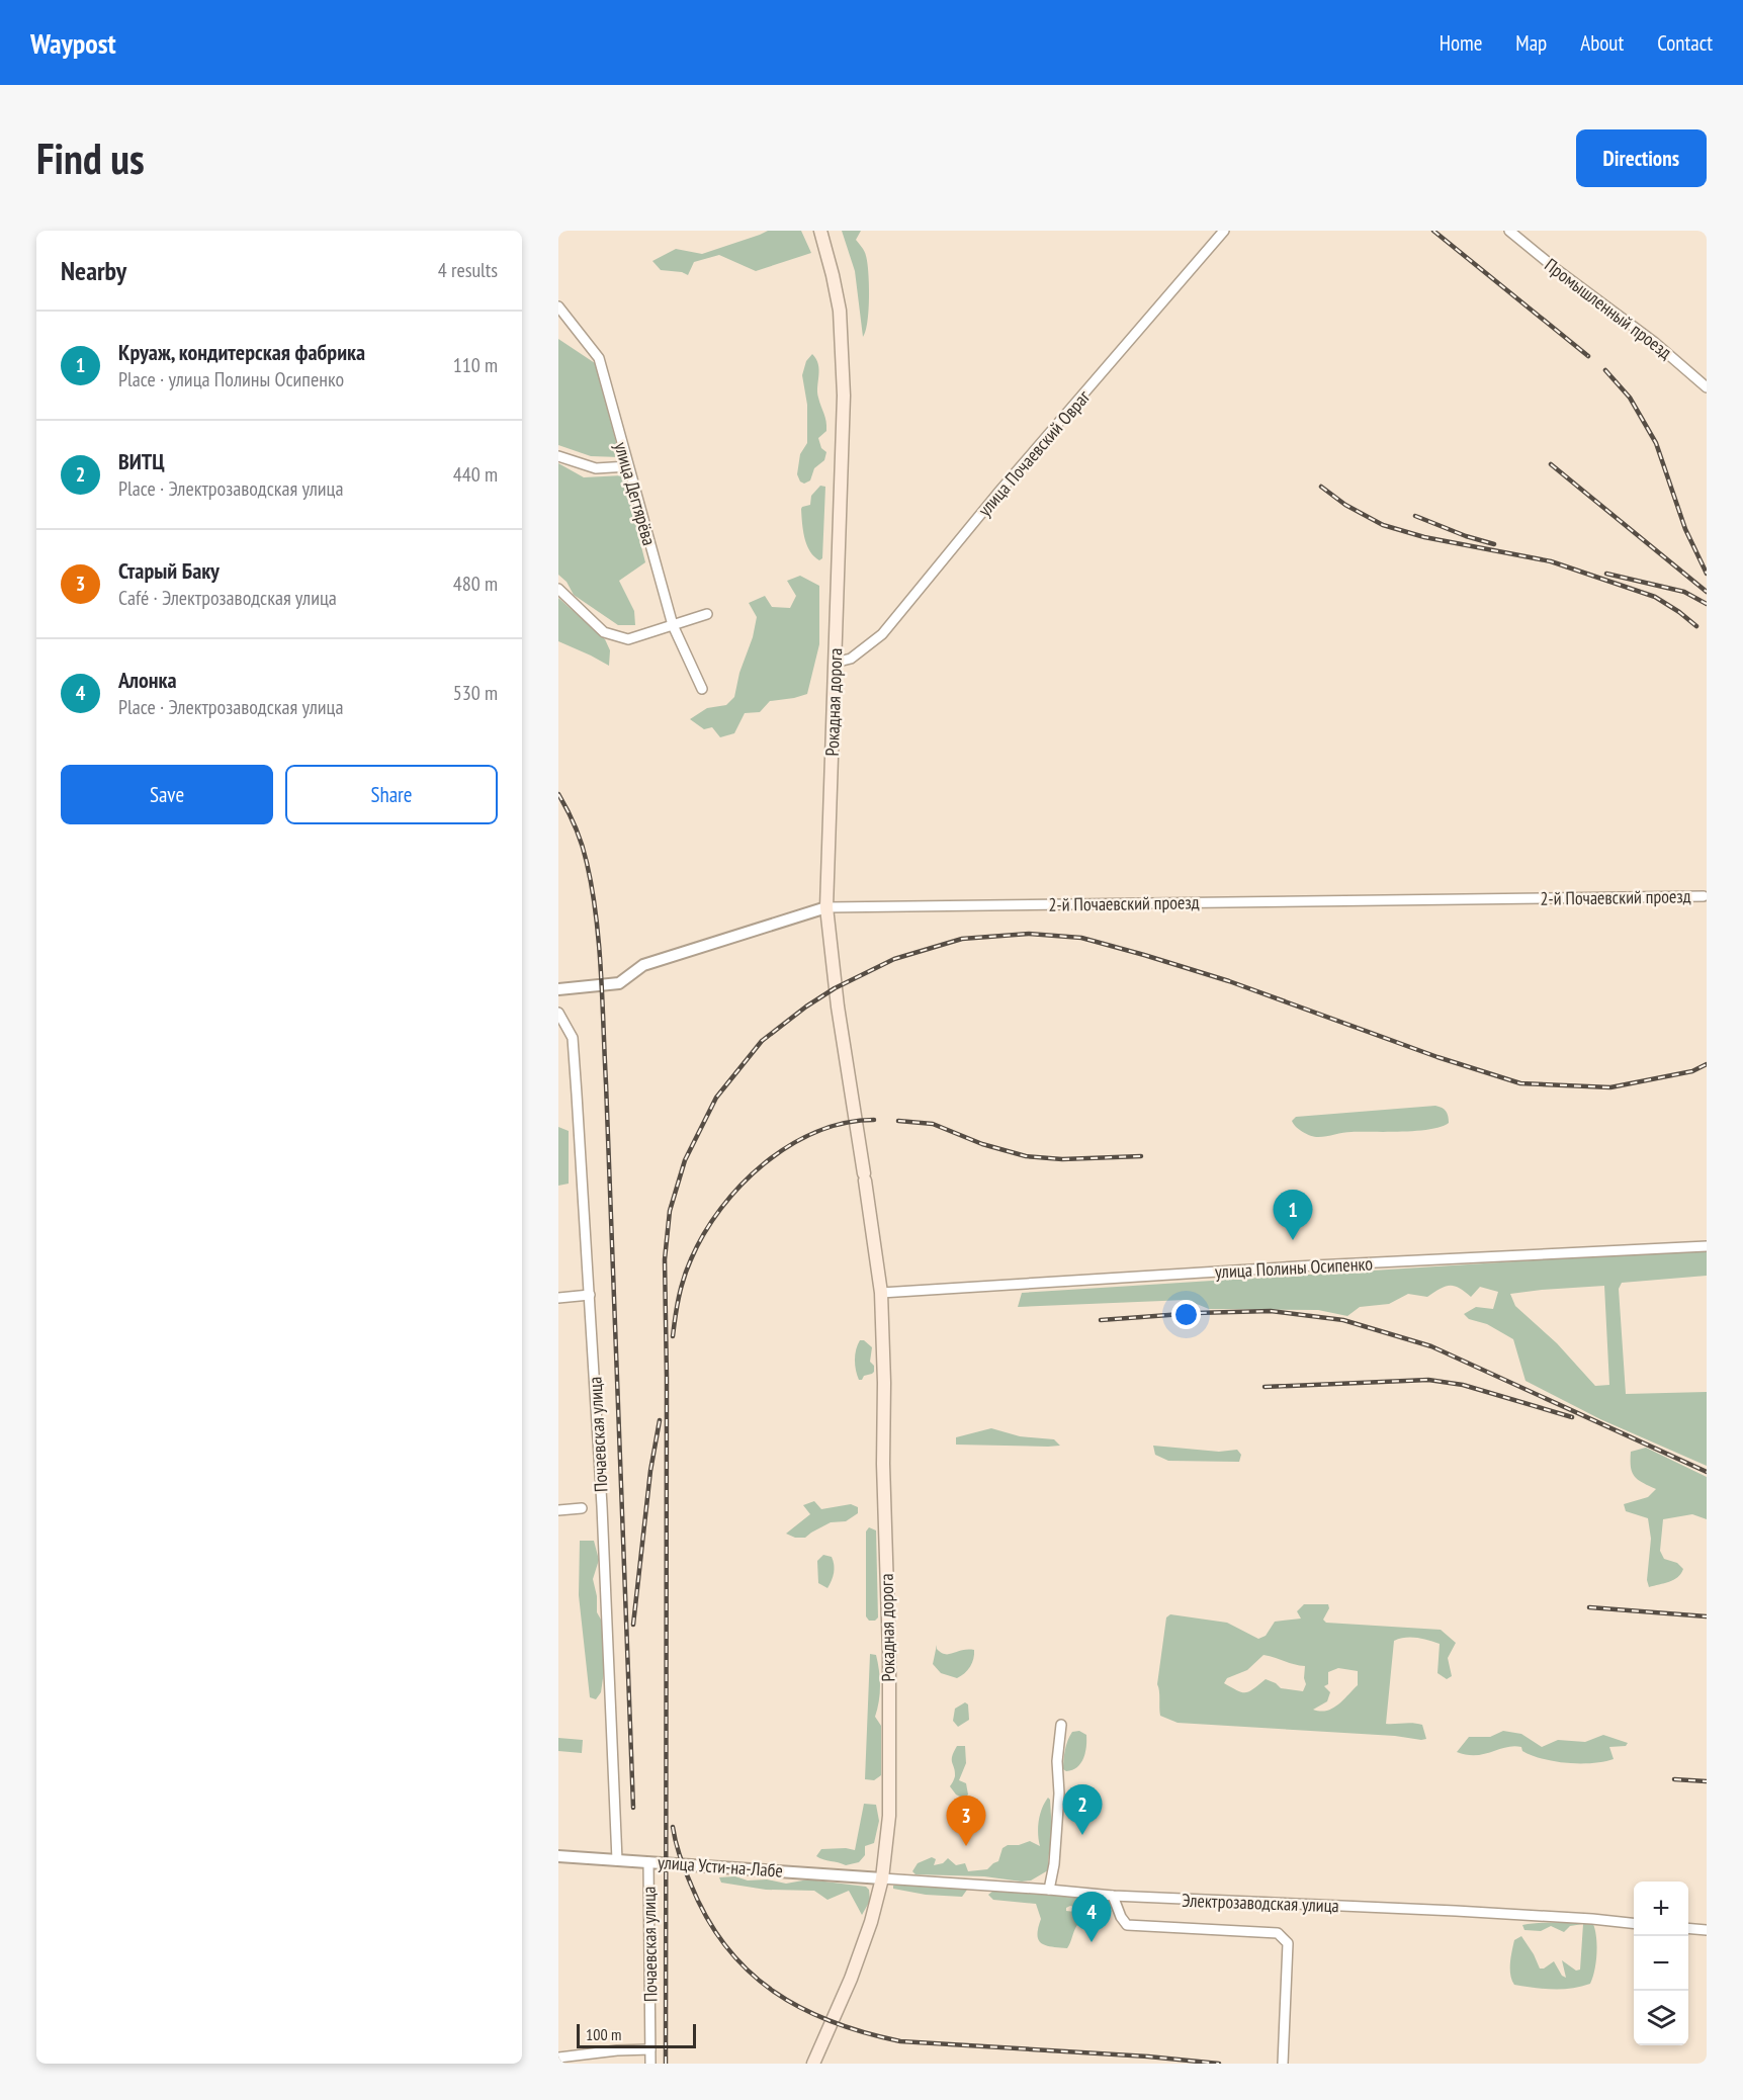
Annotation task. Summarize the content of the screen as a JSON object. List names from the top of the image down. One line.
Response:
{"streets":{"main road":["Рокадная дорога"],"street":["Промышленный проезд","улица Почаевский Овраг","улица Дегтярёва","2-й Почаевский проезд","улица Полины Осипенко","Почаевская улица","улица Усти-на-Лабе","Электрозаводская улица"]},"crossings":[["улица Почаевский Овраг","Рокадная дорога"],["Рокадная дорога","2-й Почаевский проезд"],["Рокадная дорога","улица Полины Осипенко"],["Рокадная дорога","улица Усти-на-Лабе"],["Рокадная дорога","Электрозаводская улица"],["Почаевская улица","улица Усти-на-Лабе"],["улица Усти-на-Лабе","Электрозаводская улица"]],"scale_bar":"100 m","page":{"header":"Waypost","nav":["Home","Map","About","Contact"],"buttons":["Directions",["Save","Share"]],"title":"Find us","heading":["Nearby","4 results"],"list":[{"mark":"1","name":"Круаж, кондитерская фабрика","note":"Place · улица Полины Осипенко","value":"110 m"},{"mark":"2","name":"ВИТЦ","note":"Place · Электрозаводская улица","value":"440 m"},{"mark":"3","name":"Старый Баку","note":"Café · Электрозаводская улица","value":"480 m"},{"mark":"4","name":"Алонка","note":"Place · Электрозаводская улица","value":"530 m"}],"pins":["1","2","3","4"],"map_buttons":["+","−"],"scale":"100 m"}}
